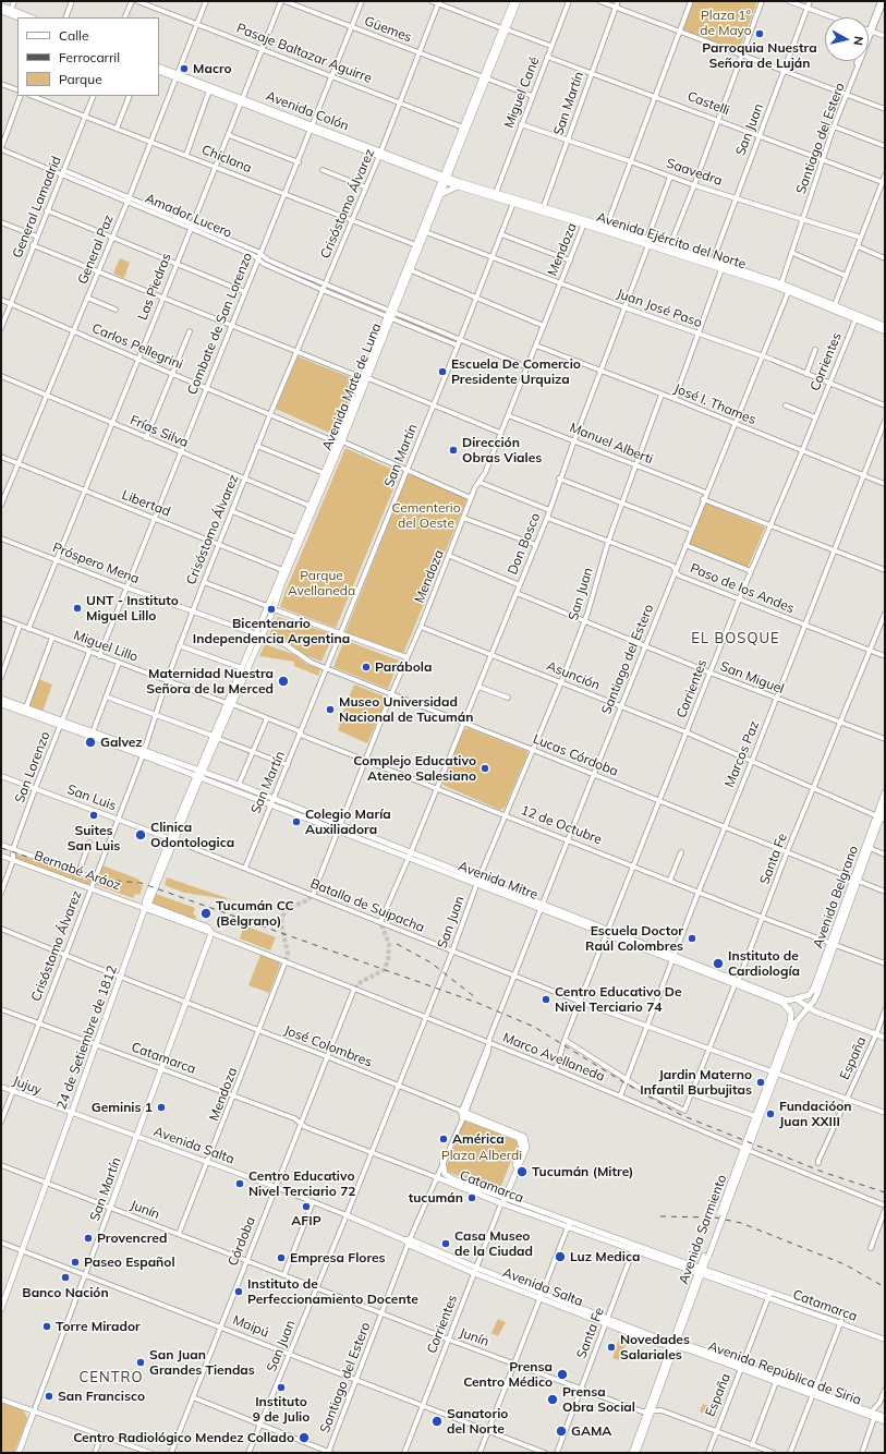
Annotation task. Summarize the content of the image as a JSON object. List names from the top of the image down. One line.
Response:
{"streets":{"main road":["San Martín","Avenida Colón","Avenida Ejército del Norte","Corrientes","Avenida Mate de Luna","Avenida Mitre","Avenida Belgrano","24 de Setiembre de 1812","José Colombres","Marco Avellaneda","Catamarca","Avenida Salta","Avenida Sarmiento","Avenida República de Siria"],"street":["Güemes","Pasaje Baltazar Aguirre","Miguel Cané","Castelli","San Juan","Santiago del Estero","Chiclana","Saavedra","Crisóstomo Álvarez","General Lamadrid","Amador Lucero","General Paz","Mendoza","Las Piedras","Juan José Paso","Combate de San Lorenzo","Carlos Pellegrini","José I. Thames","Frías Silva","Manuel Alberti","Libertad","Don Bosco","Próspero Mena","Paso de los Andes","Miguel Lillo","Asunción","San Miguel","Marcos Paz","Lucas Córdoba","San Lorenzo","San Luis","12 de Octubre","Santa Fe","Bernabé Aráoz","Batalla de Suipacha","España","Jujuy","Junín","Córdoba","Maipú"]},"crossings":[["Güemes","Crisóstomo Álvarez"],["Güemes","Las Piedras"],["Güemes","Combate de San Lorenzo"],["Güemes","Avenida Mate de Luna"],["Pasaje Baltazar Aguirre","Crisóstomo Álvarez"],["Pasaje Baltazar Aguirre","General Paz"],["Pasaje Baltazar Aguirre","Las Piedras"],["Pasaje Baltazar Aguirre","Combate de San Lorenzo"],["Pasaje Baltazar Aguirre","Avenida Mate de Luna"],["Miguel Cané","Castelli"],["Miguel Cané","Saavedra"],["Miguel Cané","Avenida Ejército del Norte"],["San Martín","Castelli"],["San Martín","Saavedra"],["San Martín","Amador Lucero"],["San Martín","Avenida Ejército del Norte"],["San Martín","Juan José Paso"],["San Martín","Lucas Córdoba"],["San Martín","12 de Octubre"],["San Martín","Avenida Mitre"],["San Martín","Batalla de Suipacha"],["San Martín","José Colombres"],["San Martín","Marco Avellaneda"],["San Martín","Catamarca"],["San Martín","Avenida Salta"],["San Martín","Junín"],["San Martín","Maipú"],["Castelli","San Juan"],["Castelli","Santiago del Estero"],["Avenida Colón","Crisóstomo Álvarez"],["Avenida Colón","Avenida Ejército del Norte"],["Avenida Colón","General Paz"],["Avenida Colón","Las Piedras"],["Avenida Colón","Combate de San Lorenzo"],["Avenida Colón","Avenida Mate de Luna"],["San Juan","Saavedra"],["San Juan","Avenida Ejército del Norte"],["San Juan","José I. Thames"],["San Juan","Manuel Alberti"],["San Juan","Paso de los Andes"],["San Juan","Asunción"],["San Juan","San Miguel"],["San Juan","Lucas Córdoba"],["San Juan","12 de Octubre"],["San Juan","Avenida Mitre"],["San Juan","Batalla de Suipacha"],["San Juan","José Colombres"],["San Juan","Marco Avellaneda"],["San Juan","Catamarca"],["San Juan","Avenida Salta"],["San Juan","Junín"],["San Juan","Maipú"],["Santiago del Estero","Saavedra"],["Santiago del Estero","Avenida Ejército del Norte"],["Santiago del Estero","Juan José Paso"],["Santiago del Estero","José I. Thames"],["Santiago del Estero","Manuel Alberti"],["Santiago del Estero","Paso de los Andes"],["Santiago del Estero","Asunción"],["Santiago del Estero","San Miguel"],["Santiago del Estero","Lucas Córdoba"],["Santiago del Estero","12 de Octubre"],["Santiago del Estero","Avenida Mitre"],["Santiago del Estero","Batalla de Suipacha"],["Santiago del Estero","José Colombres"],["Santiago del Estero","Marco Avellaneda"],["Santiago del Estero","Catamarca"],["Santiago del Estero","Avenida Salta"],["Santiago del Estero","Junín"],["Santiago del Estero","Maipú"],["Chiclana","Crisóstomo Álvarez"],["Chiclana","General Lamadrid"],["Chiclana","General Paz"],["Chiclana","Las Piedras"],["Chiclana","Combate de San Lorenzo"],["Chiclana","Avenida Mate de Luna"],["Saavedra","Don Bosco"],["Crisóstomo Álvarez","Amador Lucero"],["Crisóstomo Álvarez","Carlos Pellegrini"],["Crisóstomo Álvarez","Frías Silva"],["Crisóstomo Álvarez","Libertad"],["Crisóstomo Álvarez","Próspero Mena"],["Crisóstomo Álvarez","Miguel Lillo"],["Crisóstomo Álvarez","San Luis"],["Crisóstomo Álvarez","Bernabé Aráoz"],["Crisóstomo Álvarez","Avenida Mitre"],["Crisóstomo Álvarez","José Colombres"],["Crisóstomo Álvarez","Catamarca"],["Crisóstomo Álvarez","Jujuy"],["General Lamadrid","Amador Lucero"],["General Lamadrid","Carlos Pellegrini"],["Amador Lucero","General Paz"],["Amador Lucero","Las Piedras"],["Amador Lucero","Combate de San Lorenzo"],["Amador Lucero","Avenida Mate de Luna"],["Avenida Ejército del Norte","Mendoza"],["Avenida Ejército del Norte","Corrientes"],["Avenida Ejército del Norte","Avenida Mate de Luna"],["Avenida Ejército del Norte","Don Bosco"],["General Paz","Carlos Pellegrini"],["General Paz","Frías Silva"],["General Paz","Libertad"],["Mendoza","Juan José Paso"],["Mendoza","José I. Thames"],["Mendoza","Manuel Alberti"],["Mendoza","Asunción"],["Mendoza","Lucas Córdoba"],["Mendoza","12 de Octubre"],["Mendoza","Avenida Mitre"],["Mendoza","Batalla de Suipacha"],["Mendoza","José Colombres"],["Mendoza","Marco Avellaneda"],["Mendoza","Catamarca"],["Mendoza","Avenida Salta"],["Mendoza","Junín"],["Las Piedras","Carlos Pellegrini"],["Las Piedras","Frías Silva"],["Las Piedras","Libertad"],["Las Piedras","Próspero Mena"],["Las Piedras","Miguel Lillo"],["Juan José Paso","Corrientes"],["Juan José Paso","Avenida Mate de Luna"],["Juan José Paso","Don Bosco"],["Combate de San Lorenzo","Carlos Pellegrini"],["Combate de San Lorenzo","Frías Silva"],["Combate de San Lorenzo","Libertad"],["Combate de San Lorenzo","Próspero Mena"],["Combate de San Lorenzo","Miguel Lillo"],["Carlos Pellegrini","Avenida Mate de Luna"],["Corrientes","José I. Thames"],["Corrientes","Paso de los Andes"],["Corrientes","Asunción"],["Corrientes","San Miguel"],["Corrientes","Lucas Córdoba"],["Corrientes","12 de Octubre"],["Corrientes","Avenida Mitre"],["Corrientes","Batalla de Suipacha"],["Corrientes","José Colombres"],["Corrientes","Marco Avellaneda"],["Corrientes","Catamarca"],["Corrientes","Avenida Salta"],["Corrientes","Junín"],["Corrientes","Maipú"],["Avenida Mate de Luna","Frías Silva"],["Avenida Mate de Luna","Libertad"],["Avenida Mate de Luna","Próspero Mena"],["Avenida Mate de Luna","Miguel Lillo"],["Avenida Mate de Luna","Lucas Córdoba"],["Avenida Mate de Luna","12 de Octubre"],["Avenida Mate de Luna","Avenida Mitre"],["Avenida Mate de Luna","24 de Setiembre de 1812"],["José I. Thames","Don Bosco"],["José I. Thames","Marcos Paz"],["Manuel Alberti","Don Bosco"],["Don Bosco","Paso de los Andes"],["Don Bosco","Asunción"],["Don Bosco","San Miguel"],["Don Bosco","Lucas Córdoba"],["Don Bosco","12 de Octubre"],["Don Bosco","Avenida Mitre"],["Próspero Mena","Lucas Córdoba"],["Paso de los Andes","Marcos Paz"],["Paso de los Andes","Santa Fe"],["Miguel Lillo","San Lorenzo"],["Miguel Lillo","12 de Octubre"],["Asunción","Marcos Paz"],["Asunción","Santa Fe"],["Asunción","Avenida Belgrano"],["San Miguel","Marcos Paz"],["San Miguel","Santa Fe"],["Marcos Paz","Lucas Córdoba"],["Marcos Paz","12 de Octubre"],["Marcos Paz","Santa Fe"],["Marcos Paz","Avenida Mitre"],["Marcos Paz","Batalla de Suipacha"],["Marcos Paz","Marco Avellaneda"],["Lucas Córdoba","Santa Fe"],["Lucas Córdoba","Avenida Belgrano"],["San Lorenzo","San Luis"],["San Lorenzo","Bernabé Aráoz"],["San Luis","Batalla de Suipacha"],["San Luis","24 de Setiembre de 1812"],["12 de Octubre","Santa Fe"],["12 de Octubre","Avenida Belgrano"],["Santa Fe","Avenida Mitre"],["Santa Fe","Batalla de Suipacha"],["Santa Fe","Catamarca"],["Santa Fe","Avenida Salta"],["Santa Fe","Junín"],["Bernabé Aráoz","24 de Setiembre de 1812"],["Bernabé Aráoz","Marco Avellaneda"],["Avenida Mitre","Avenida Belgrano"],["Avenida Mitre","24 de Setiembre de 1812"],["Avenida Mitre","España"],["Avenida Mitre","Avenida Sarmiento"],["Avenida Belgrano","Avenida Sarmiento"],["Batalla de Suipacha","24 de Setiembre de 1812"],["Batalla de Suipacha","España"],["Batalla de Suipacha","Avenida Sarmiento"],["24 de Setiembre de 1812","José Colombres"],["24 de Setiembre de 1812","Marco Avellaneda"],["24 de Setiembre de 1812","Catamarca"],["24 de Setiembre de 1812","Jujuy"],["24 de Setiembre de 1812","Avenida Salta"],["24 de Setiembre de 1812","Junín"],["24 de Setiembre de 1812","Maipú"],["José Colombres","Córdoba"],["Marco Avellaneda","Avenida Sarmiento"],["Marco Avellaneda","Córdoba"],["Catamarca","España"],["Catamarca","Avenida Sarmiento"],["Catamarca","Córdoba"],["España","Junín"],["España","Avenida República de Siria"],["Jujuy","Avenida Salta"],["Avenida Salta","Avenida Sarmiento"],["Avenida Salta","Córdoba"],["Avenida Salta","Avenida República de Siria"],["Junín","Avenida Sarmiento"],["Junín","Córdoba"],["Avenida Sarmiento","Avenida República de Siria"],["Córdoba","Maipú"]],"districts":["EL BOSQUE","CENTRO"],"parks":["Plaza 1° de Mayo","Cementerio del Oeste","Parque Avellaneda","Plaza Alberdi"],"places":["Parroquia Nuestra Señora de Luján","Macro","Escuela De Comercio Presidente Urquiza","Dirección Obras Viales","UNT - Instituto Miguel Lillo","Bicentenario Independencia Argentina","Parábola","Maternidad Nuestra Señora de la Merced","Museo Universidad Nacional de Tucumán","Galvez","Complejo Educativo Ateneo Salesiano","Suites San Luis","Colegio María Auxiliadora","Clinica Odontologica","Tucumán CC (Belgrano)","Escuela Doctor Raúl Colombres","Instituto de Cardiología","Centro Educativo De Nivel Terciario 74","Jardin Materno Infantil Burbujitas","Geminis 1","Fundacióon Juan XXIII","América","Tucumán (Mitre)","Centro Educativo Nivel Terciario 72","tucumán","AFIP","Provencred","Casa Museo de la Ciudad","Luz Medica","Empresa Flores","Paseo Español","Banco Nación","Instituto de Perfeccionamiento Docente","Torre Mirador","Novedades Salariales","San Juan Grandes Tiendas","Prensa Centro Médico","Instituto 9 de Julio","San Francisco","Prensa Obra Social","Sanatorio del Norte","GAMA","Centro Radiológico Mendez Collado"],"legend":["Calle","Ferrocarril","Parque"],"north":"right"}
